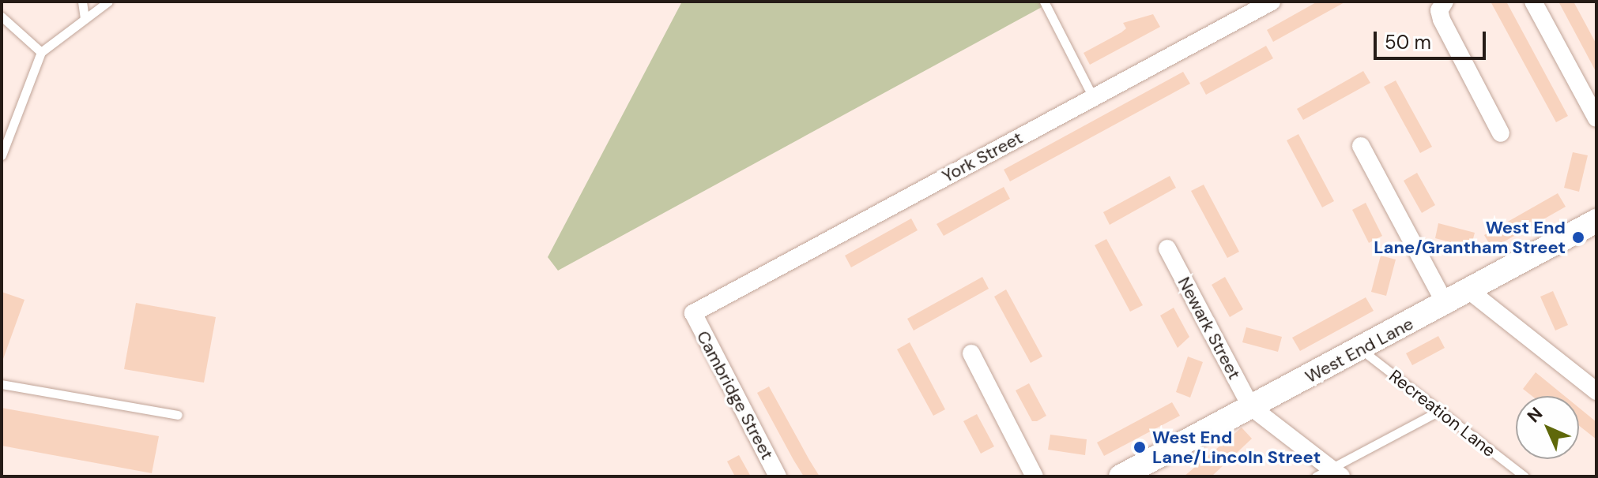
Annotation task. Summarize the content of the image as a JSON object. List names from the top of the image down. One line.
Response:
{"streets":{"street":["York Street","Newark Street","West End Lane","Cambridge Street"],"lane":["Recreation Lane"]},"crossings":[["York Street","Cambridge Street"],["Newark Street","West End Lane"],["West End Lane","Recreation Lane"]],"places":["West End Lane/Grantham Street","West End Lane/Lincoln Street"],"scale_bar":"50 m","north":"top left"}
